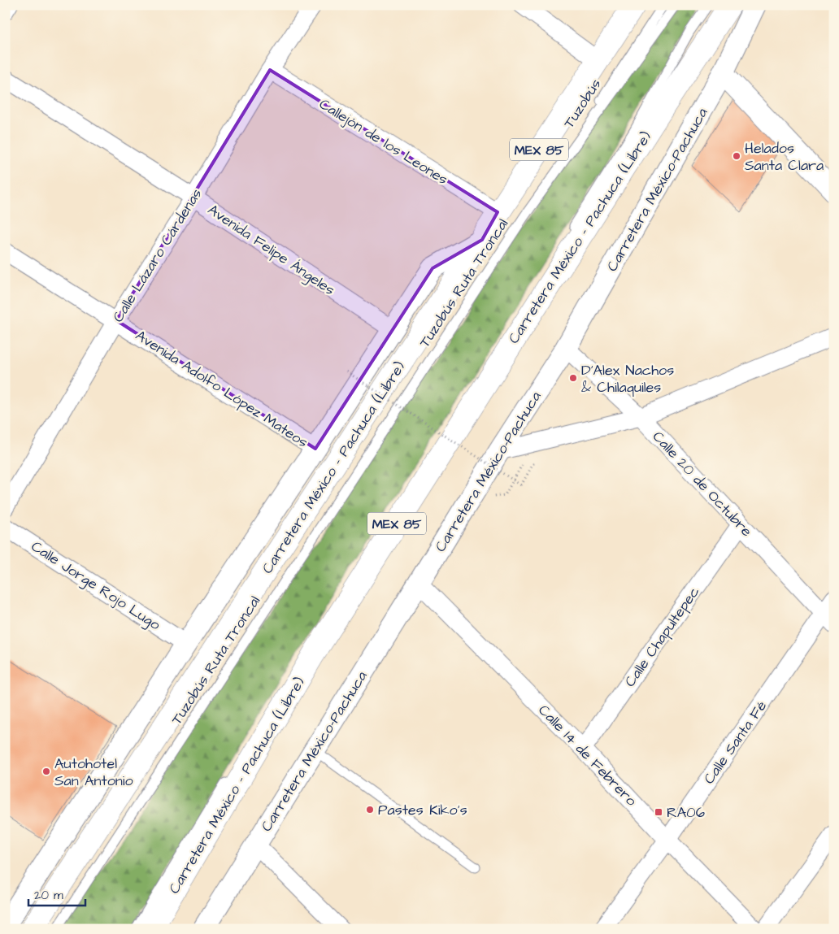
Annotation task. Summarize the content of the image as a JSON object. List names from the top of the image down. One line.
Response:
{"streets":{"highway":["MEX 85","Carretera México - Pachuca (Libre)"],"street":["Callejón de los Leones","Carretera México-Pachuca","Avenida Felipe Ángeles","Calle Lázaro Cárdenas","Avenida Adolfo López Mateos","Calle 20 de Octubre","Calle Jorge Rojo Lugo","Calle Chapultepec","Calle Santa Fé","Calle 14 de Febrero"],"lane":["Tuzobús","Tuzobús Ruta Troncal"]},"crossings":[["Tuzobús","Tuzobús Ruta Troncal"],["Callejón de los Leones","Carretera México - Pachuca (Libre)"],["Callejón de los Leones","Calle Lázaro Cárdenas"],["Carretera México-Pachuca","Calle 20 de Octubre"],["Carretera México-Pachuca","Calle 14 de Febrero"],["Avenida Felipe Ángeles","Calle Lázaro Cárdenas"],["Calle Lázaro Cárdenas","Avenida Adolfo López Mateos"],["Calle 20 de Octubre","Calle Chapultepec"],["Calle 20 de Octubre","Calle Santa Fé"],["Calle Chapultepec","Calle 14 de Febrero"],["Calle Santa Fé","Calle 14 de Febrero"]],"places":{"other":["Helados Santa Clara","D'Alex Nachos & Chilaquiles","Autohotel San Antonio","Pastes Kiko's"],"transit":["RA06"]},"scale_bar":"20 m"}
